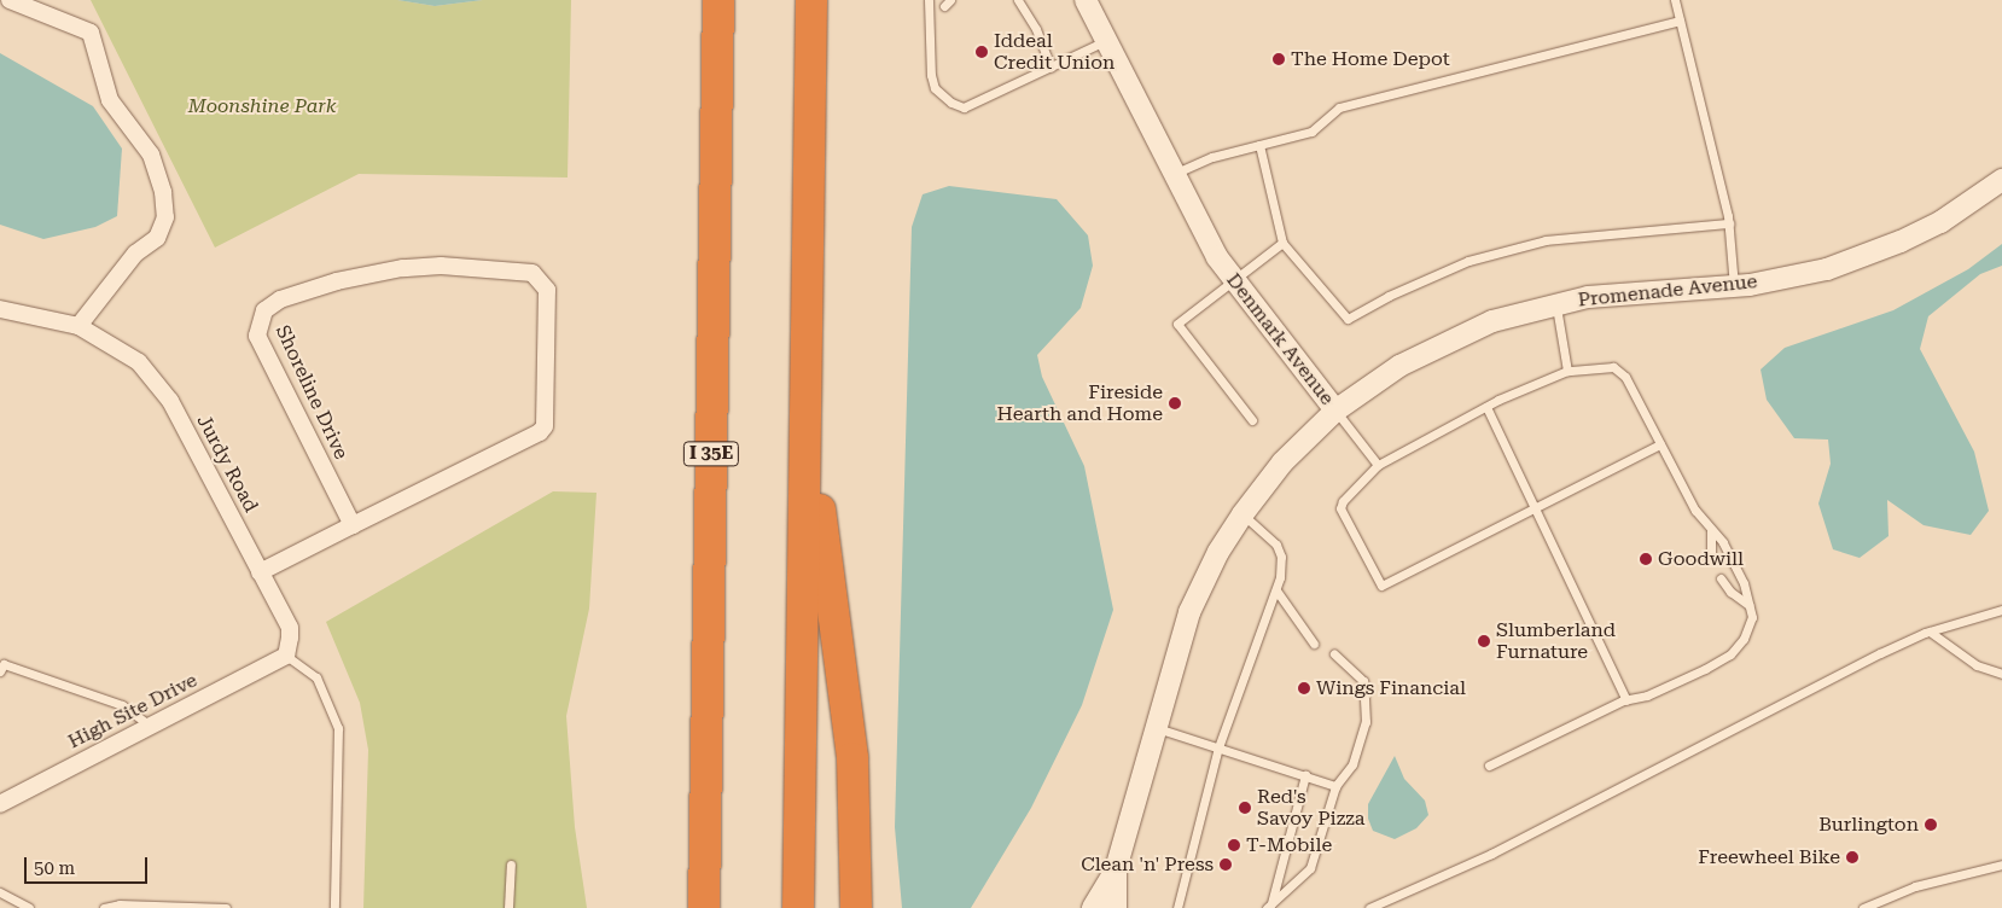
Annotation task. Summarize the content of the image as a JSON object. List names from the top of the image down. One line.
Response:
{"streets":{"highway":["I 35E"],"street":["Promenade Avenue","Denmark Avenue","Shoreline Drive","Jurdy Road","High Site Drive"]},"crossings":[["Promenade Avenue","Denmark Avenue"],["Shoreline Drive","Jurdy Road"],["Jurdy Road","High Site Drive"]],"parks":["Moonshine Park"],"places":["Iddeal Credit Union","The Home Depot","Fireside Hearth and Home","Goodwill","Slumberland Furnature","Wings Financial","Red's Savoy Pizza","Burlington","T-Mobile","Freewheel Bike","Clean 'n' Press"],"scale_bar":"50 m"}
